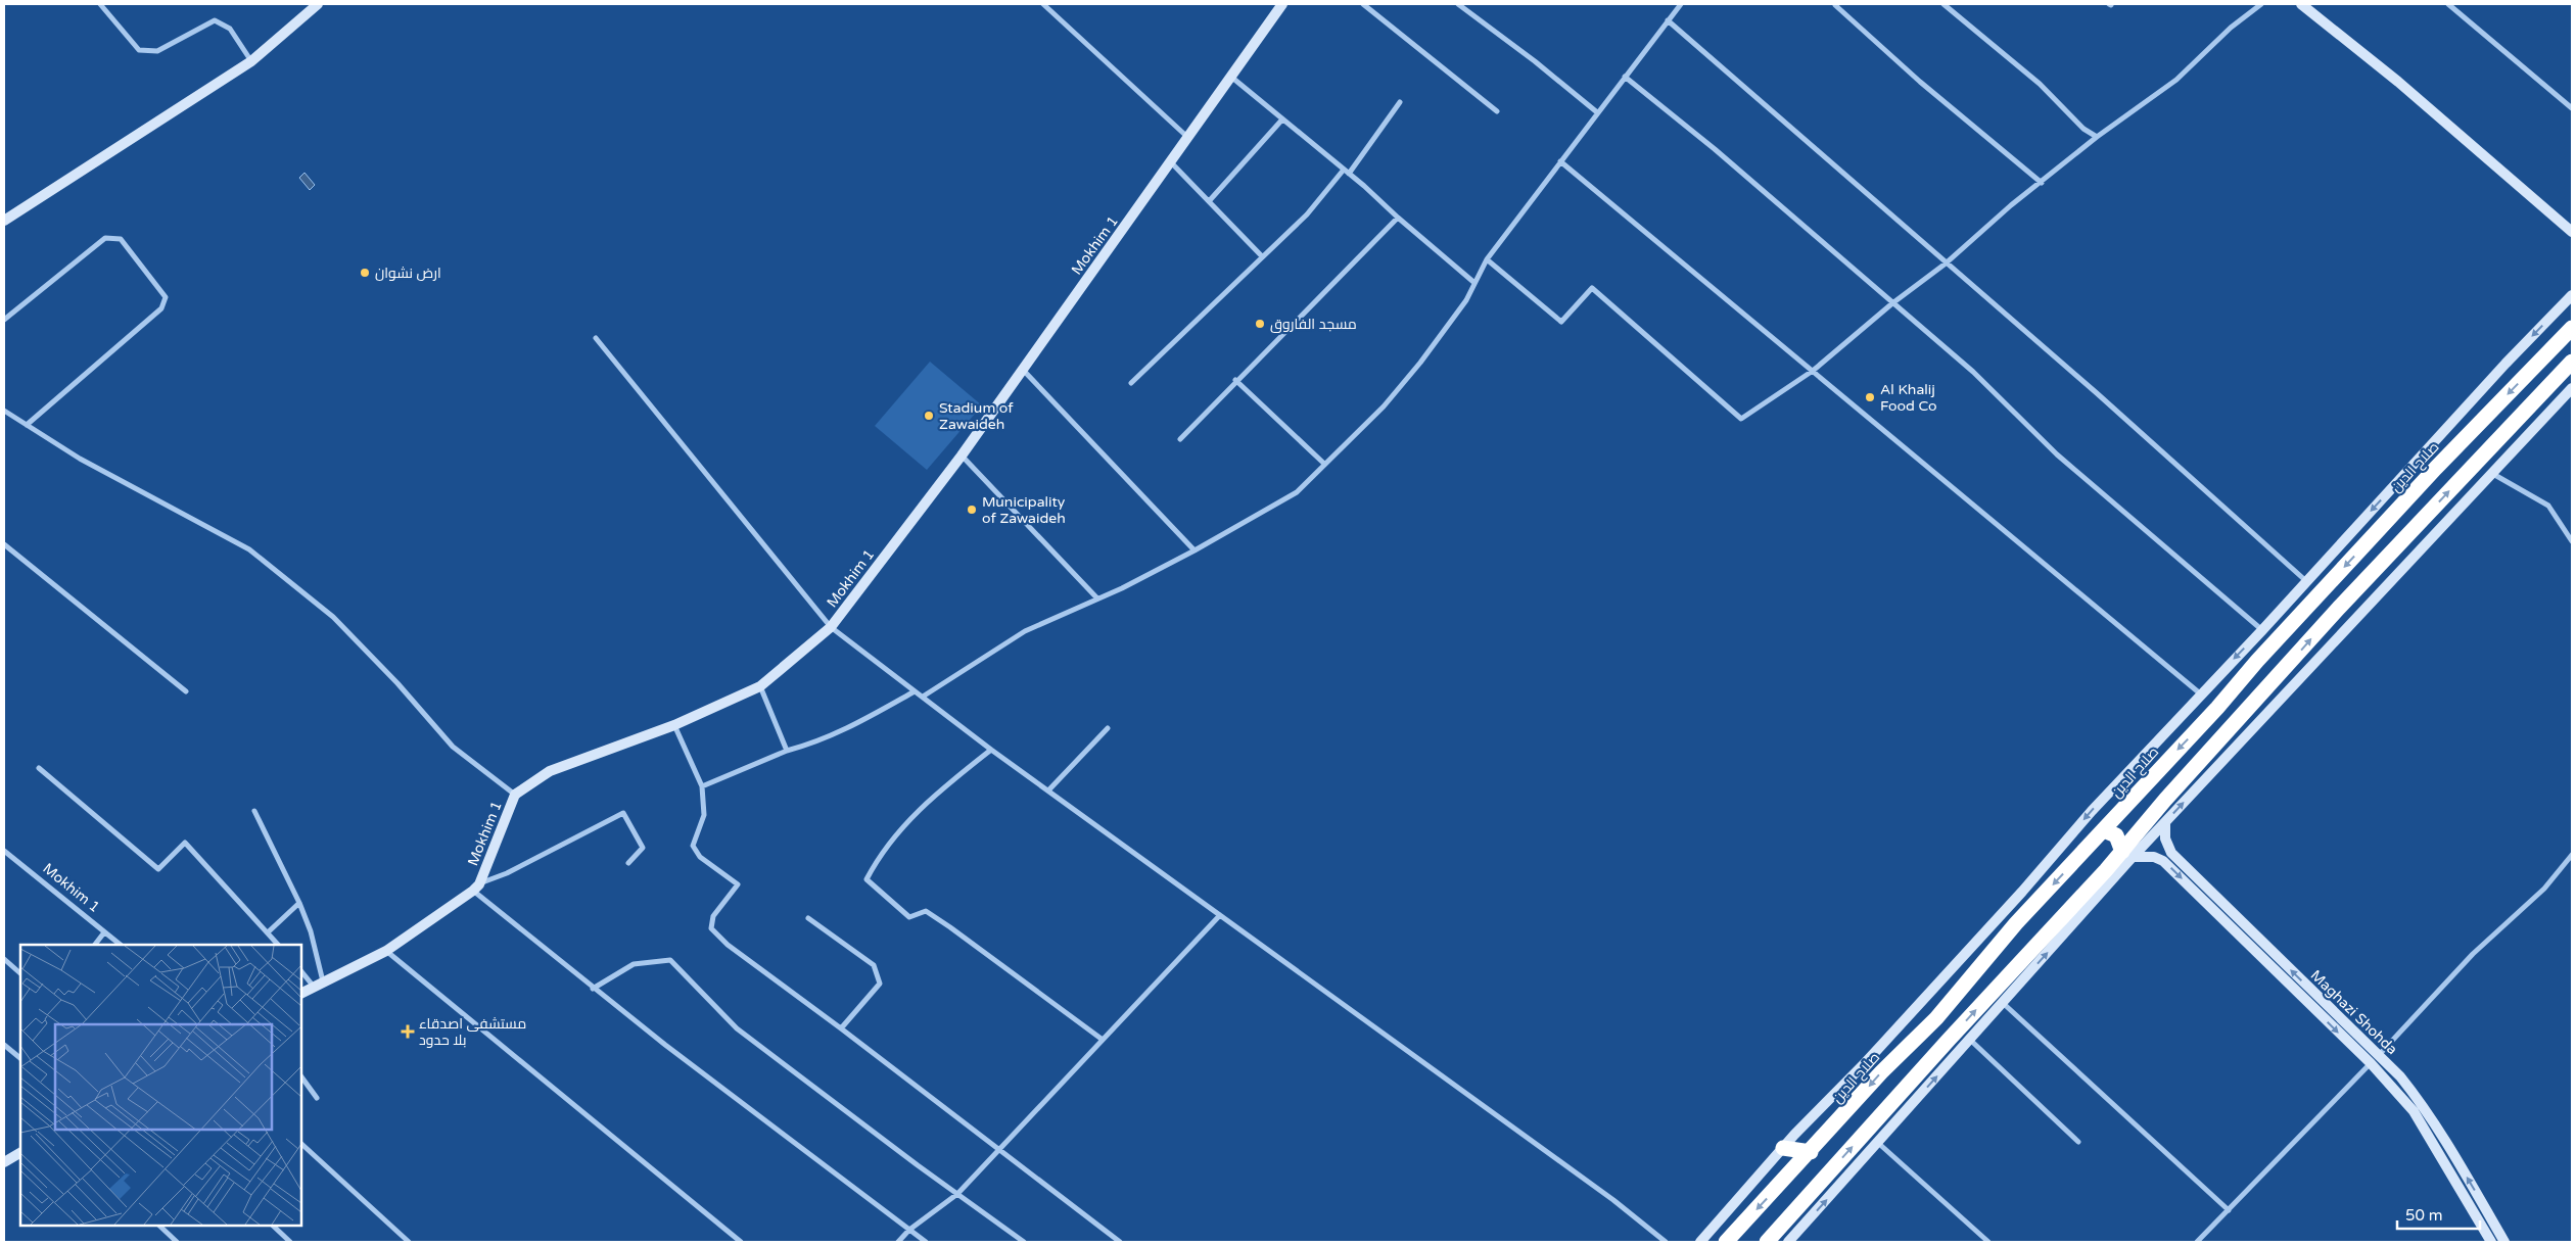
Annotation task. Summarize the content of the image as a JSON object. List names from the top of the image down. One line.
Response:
{"streets":{"highway":["صلاح الدين"],"street":["Mokhim 1","Maghazi Shohda"]},"places":{"other":["ارض نشوان","مسجد الفاروق","Al Khalij Food Co","Stadium of Zawaideh","Municipality of Zawaideh"],"health":["مستشفى اصدقاء بلا حدود"]},"scale_bar":"50 m"}
